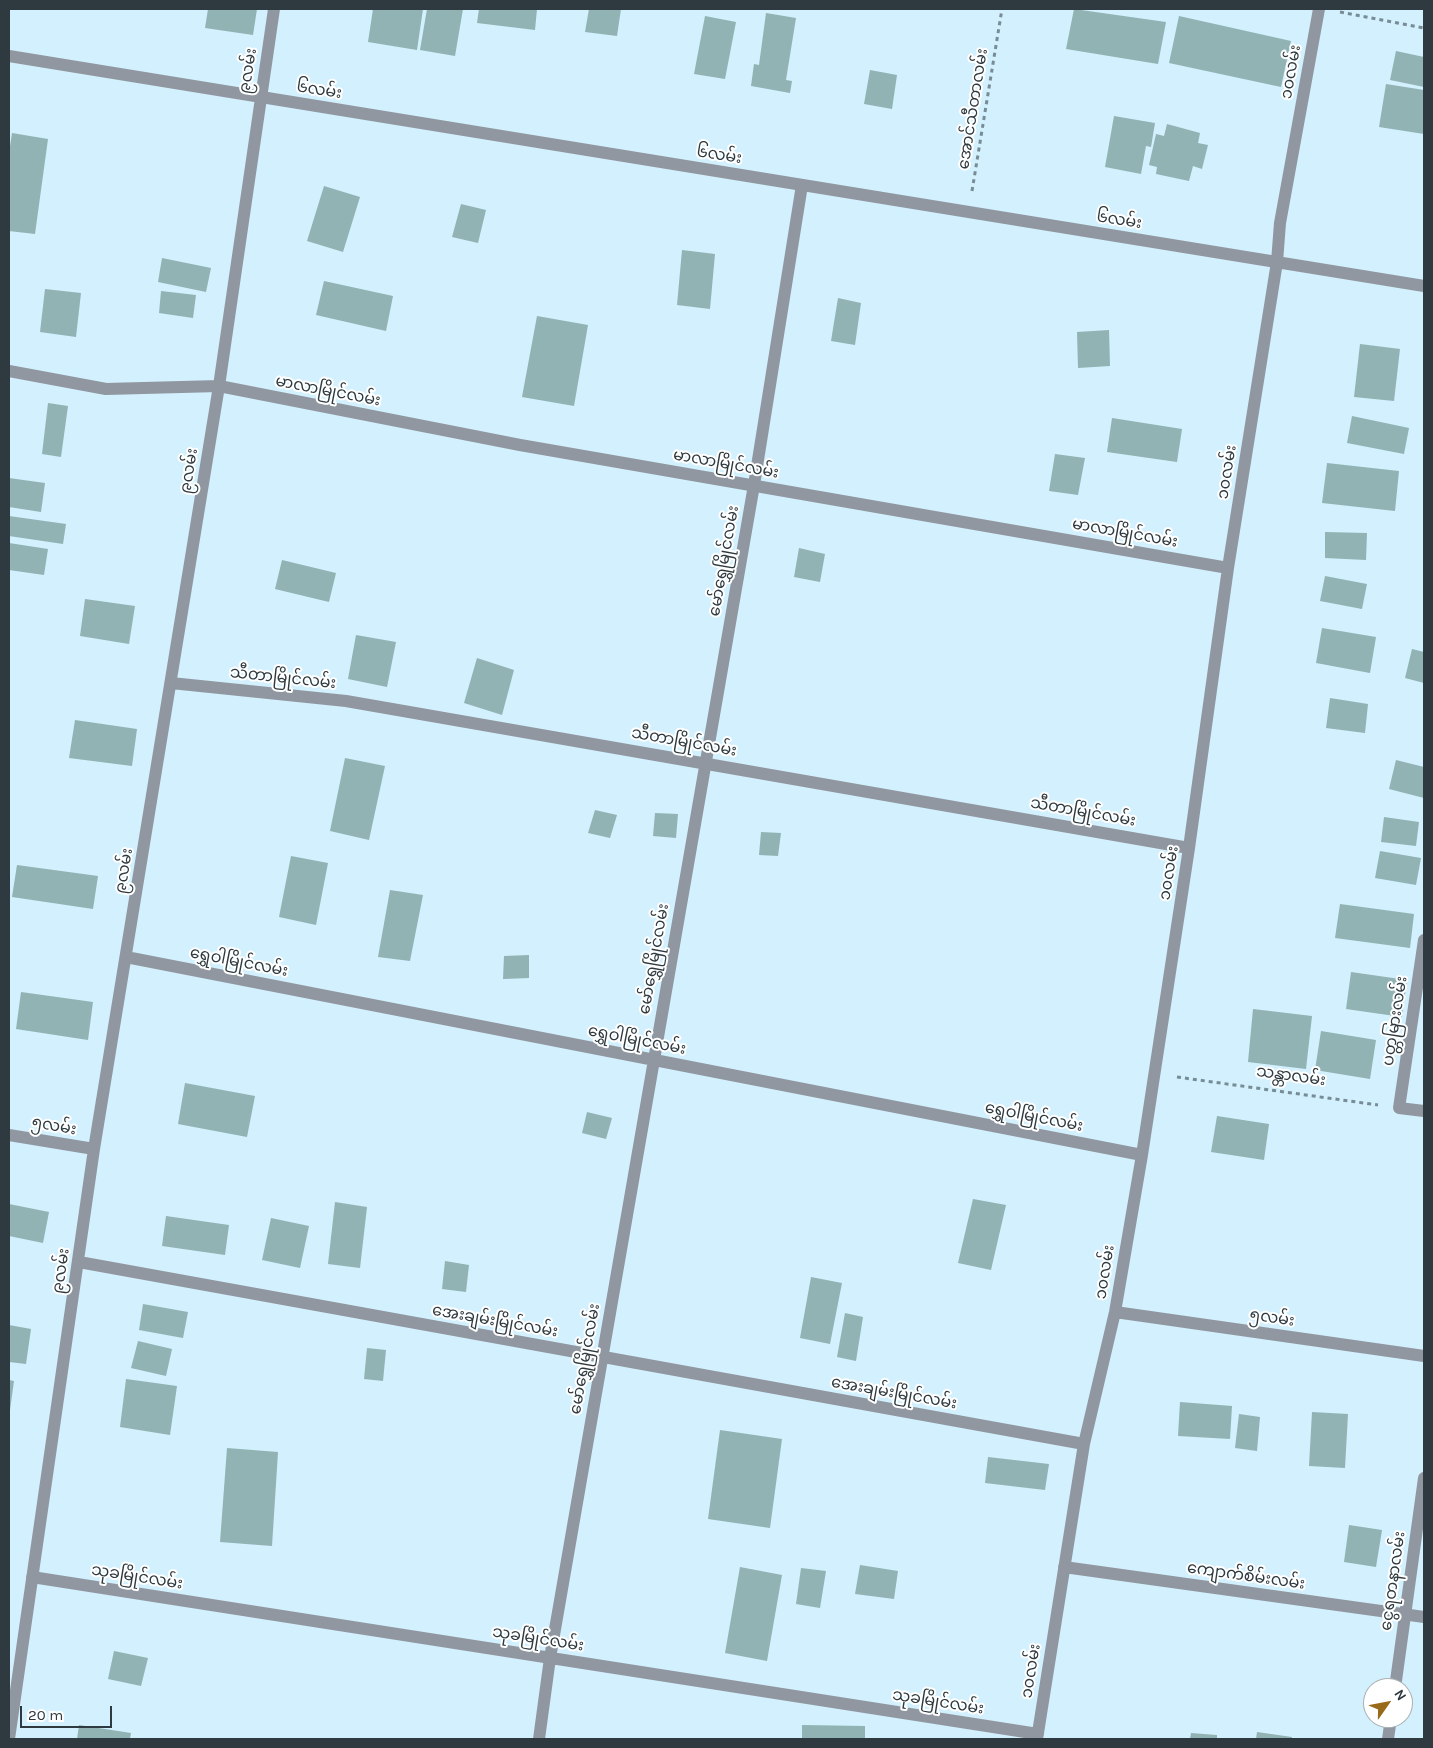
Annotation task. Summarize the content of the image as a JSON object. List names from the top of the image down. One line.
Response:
{"streets":{"street":["၉လမ်း","၁၀လမ်း","၆လမ်း","မာလာမြိုင်လမ်း","မော်ရွှေမြိုင်လမ်း","သီတာမြိုင်လမ်း","ရွှေဝါမြိုင်လမ်း","ပတ္တမြားလမ်း","၅လမ်း","အေးချမ်းမြိုင်လမ်း","ကျောက်စိမ်းလမ်း","သုခမြိုင်လမ်း","ငွေရတနာလမ်း"],"path":["အောင်သီတာလမ်း","သန္တာလမ်း"]},"crossings":[["၉လမ်း","၆လမ်း"],["၉လမ်း","မာလာမြိုင်လမ်း"],["၉လမ်း","သီတာမြိုင်လမ်း"],["၉လမ်း","ရွှေဝါမြိုင်လမ်း"],["၉လမ်း","၅လမ်း"],["၉လမ်း","အေးချမ်းမြိုင်လမ်း"],["၉လမ်း","သုခမြိုင်လမ်း"],["၁၀လမ်း","၆လမ်း"],["၁၀လမ်း","မာလာမြိုင်လမ်း"],["၁၀လမ်း","သီတာမြိုင်လမ်း"],["၁၀လမ်း","ရွှေဝါမြိုင်လမ်း"],["၁၀လမ်း","သန္တာလမ်း"],["၁၀လမ်း","၅လမ်း"],["၁၀လမ်း","အေးချမ်းမြိုင်လမ်း"],["၁၀လမ်း","ကျောက်စိမ်းလမ်း"],["၁၀လမ်း","သုခမြိုင်လမ်း"],["၆လမ်း","အောင်သီတာလမ်း"],["၆လမ်း","မော်ရွှေမြိုင်လမ်း"],["မာလာမြိုင်လမ်း","မော်ရွှေမြိုင်လမ်း"],["မော်ရွှေမြိုင်လမ်း","သီတာမြိုင်လမ်း"],["မော်ရွှေမြိုင်လမ်း","ရွှေဝါမြိုင်လမ်း"],["မော်ရွှေမြိုင်လမ်း","အေးချမ်းမြိုင်လမ်း"],["မော်ရွှေမြိုင်လမ်း","သုခမြိုင်လမ်း"],["ပတ္တမြားလမ်း","သန္တာလမ်း"],["ကျောက်စိမ်းလမ်း","ငွေရတနာလမ်း"]],"scale_bar":"20 m","north":"top right"}
